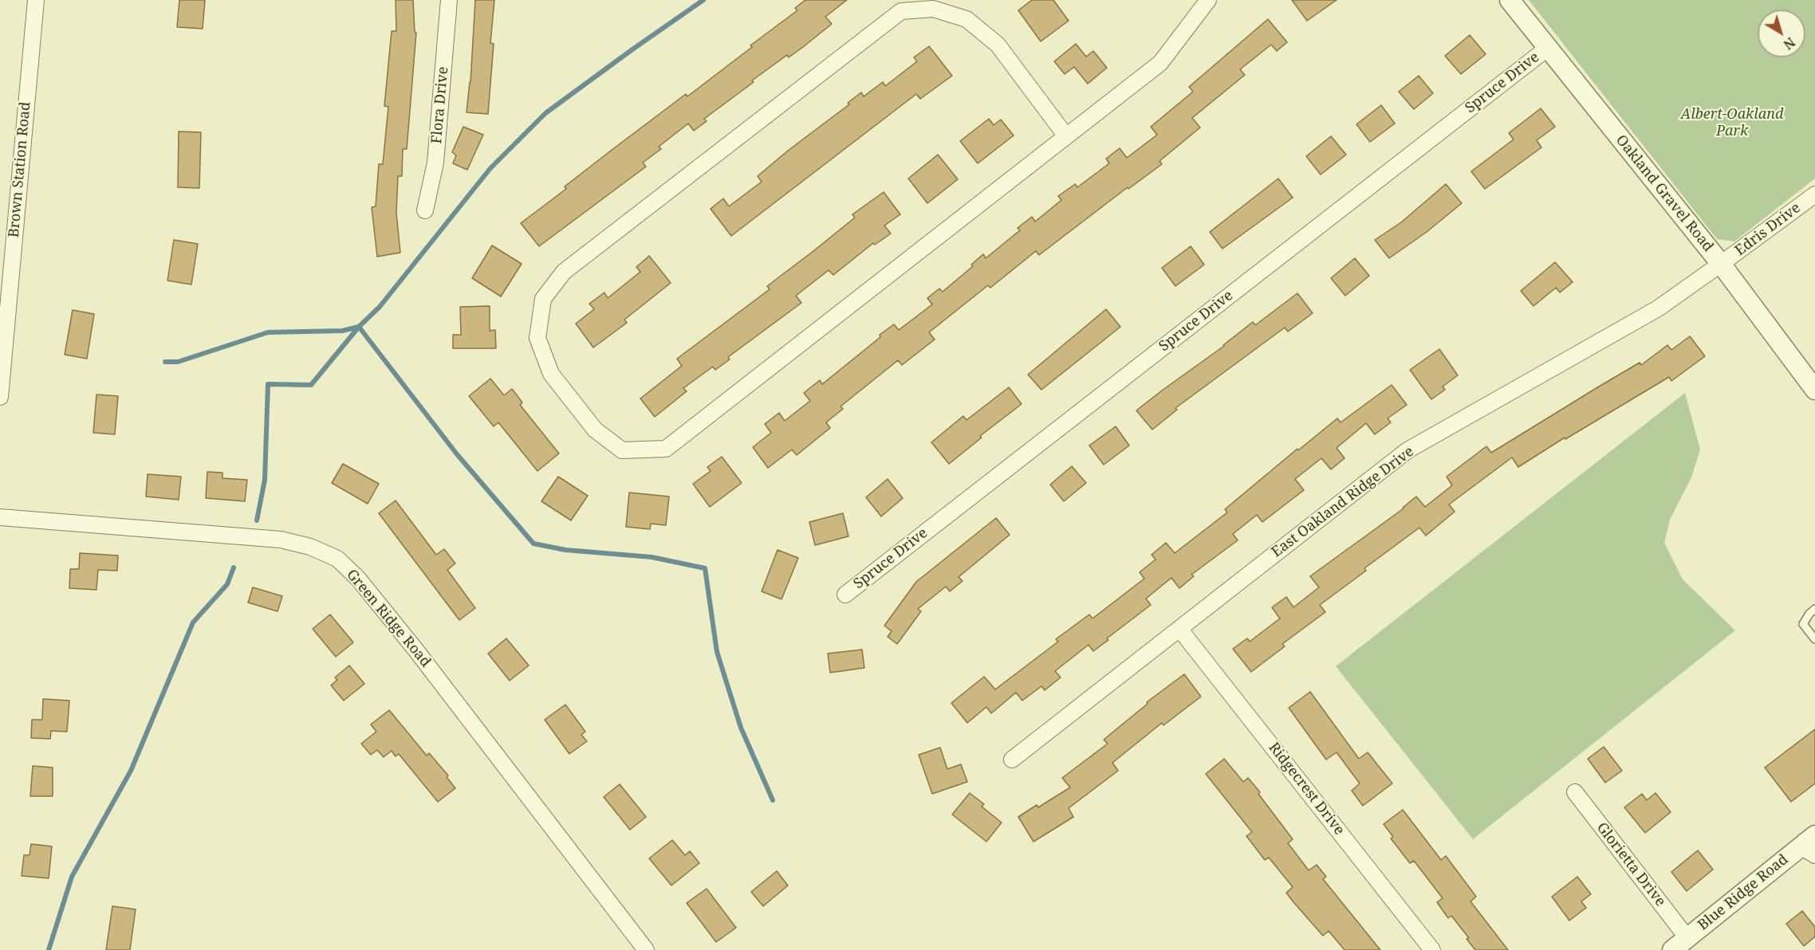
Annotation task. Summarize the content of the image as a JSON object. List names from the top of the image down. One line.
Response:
{"streets":{"street":["Spruce Drive","Flora Drive","Brown Station Road","Oakland Gravel Road","Edris Drive","East Oakland Ridge Drive","Green Ridge Road","Ridgecrest Drive","Glorietta Drive","Blue Ridge Road"]},"crossings":[["Spruce Drive","Oakland Gravel Road"],["Oakland Gravel Road","Edris Drive"],["Oakland Gravel Road","East Oakland Ridge Drive"],["Edris Drive","East Oakland Ridge Drive"],["East Oakland Ridge Drive","Ridgecrest Drive"],["Glorietta Drive","Blue Ridge Road"]],"parks":["Albert-Oakland Park"],"north":"bottom right"}
